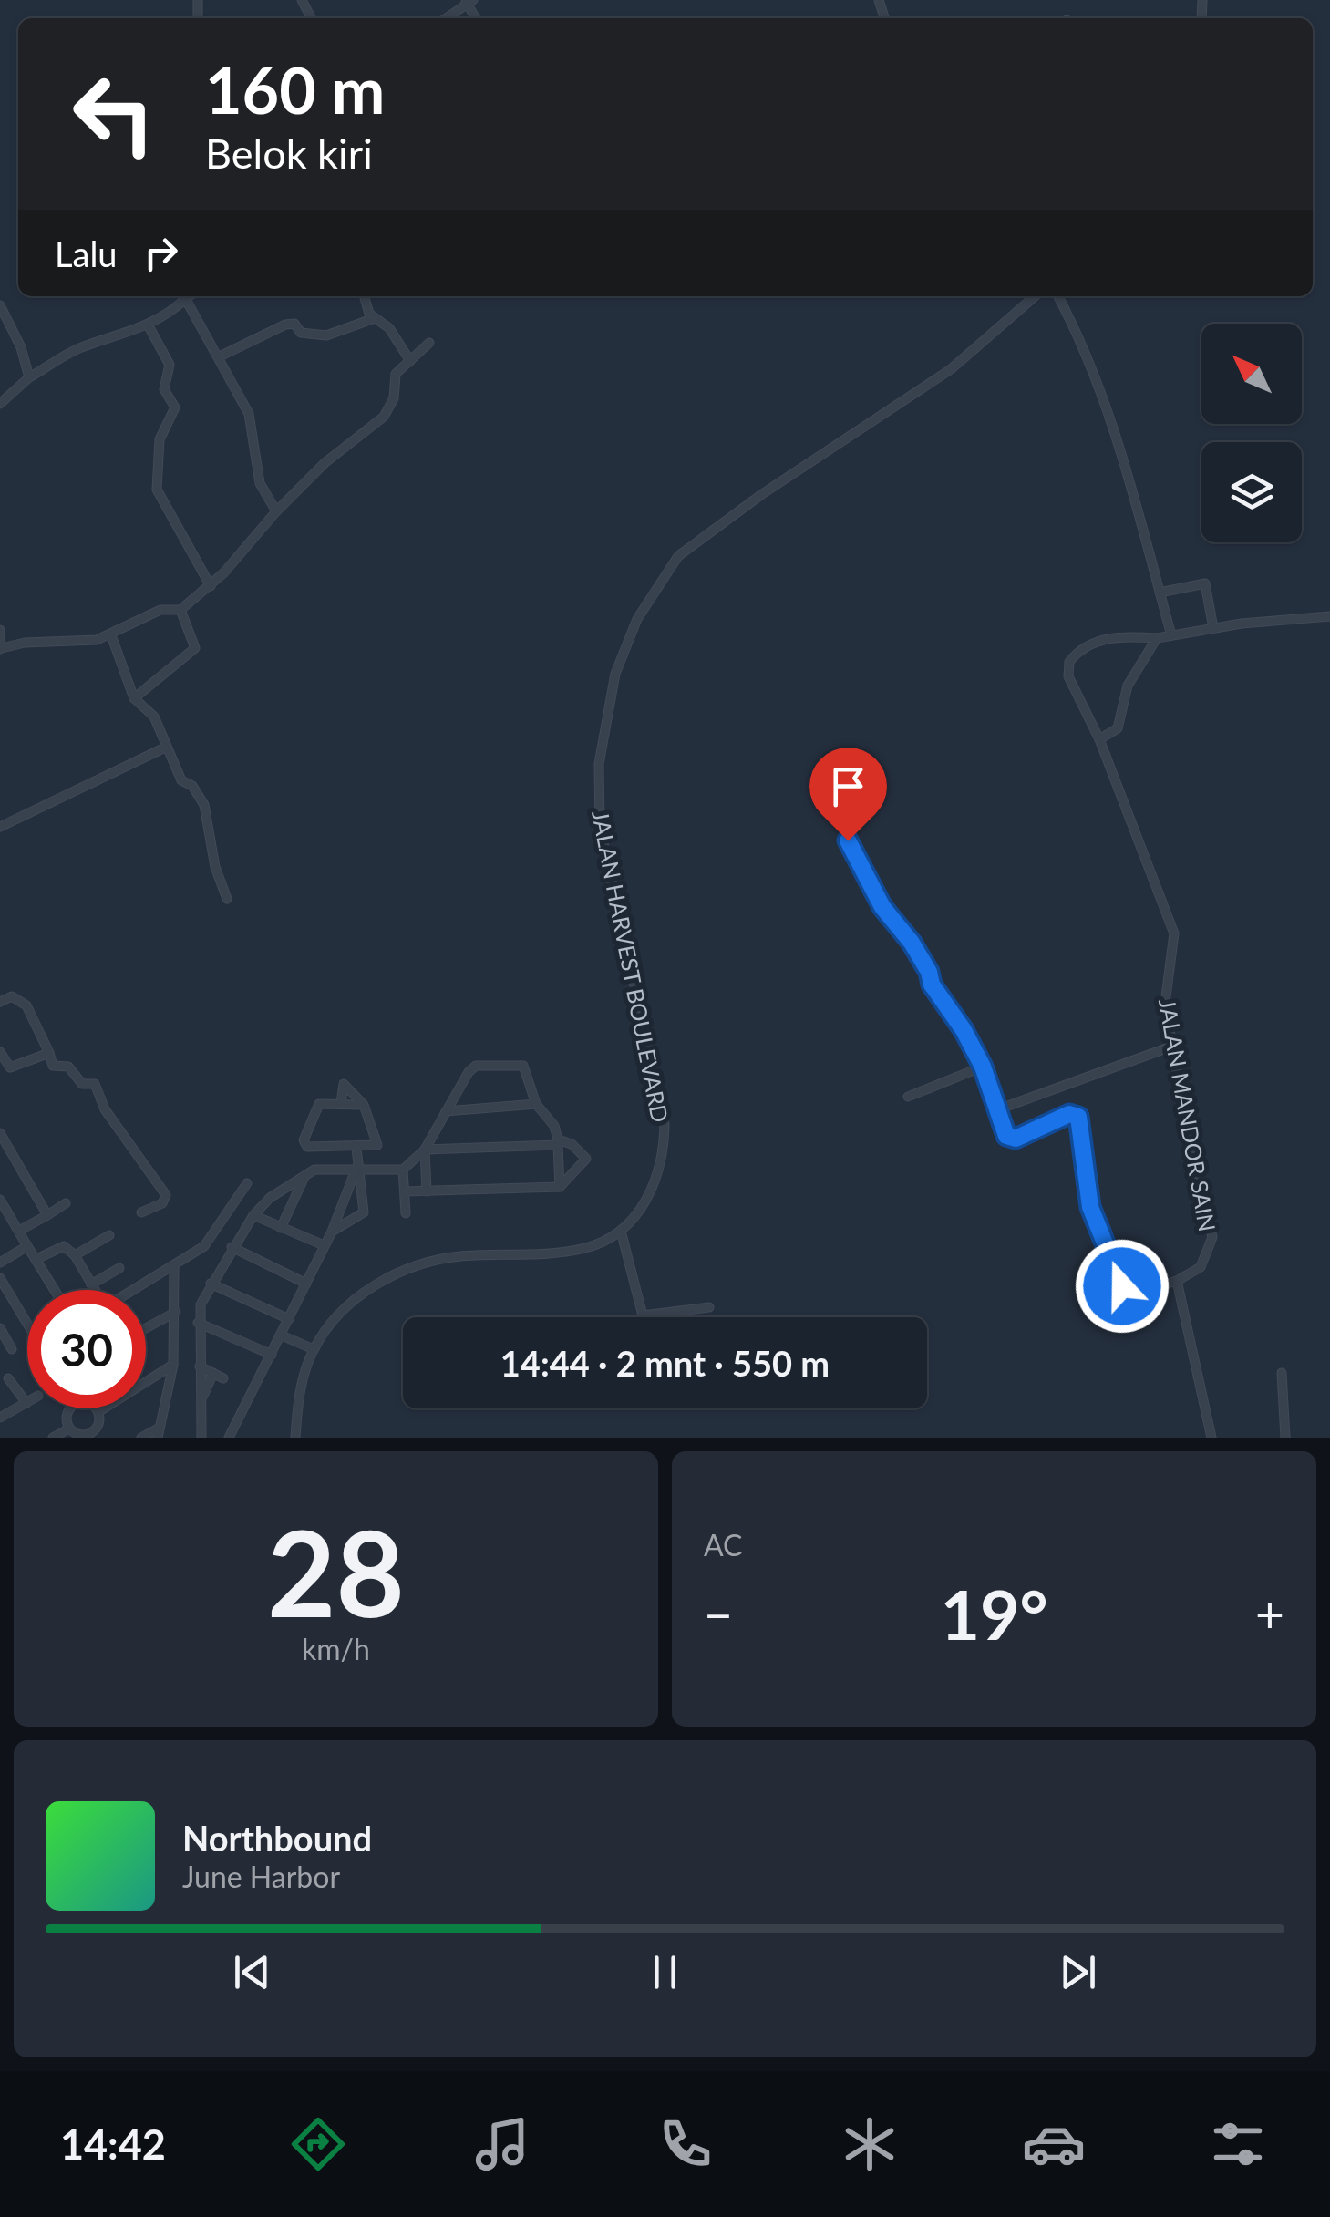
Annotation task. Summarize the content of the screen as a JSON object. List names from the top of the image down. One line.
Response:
{"streets":{"street":["JALAN HARVEST BOULEVARD","JALAN MANDOR SAIN"]},"north":"top left","page":{"turn":["160 m","Belok kiri"],"then":"Lalu","limit":"30","trip":"14:44 · 2 mnt · 550 m","tile":[["28","km/h"],"AC"],"heat":["−","19°","+"],"song":["Northbound","June Harbor"],"tabs":"14:42"}}
